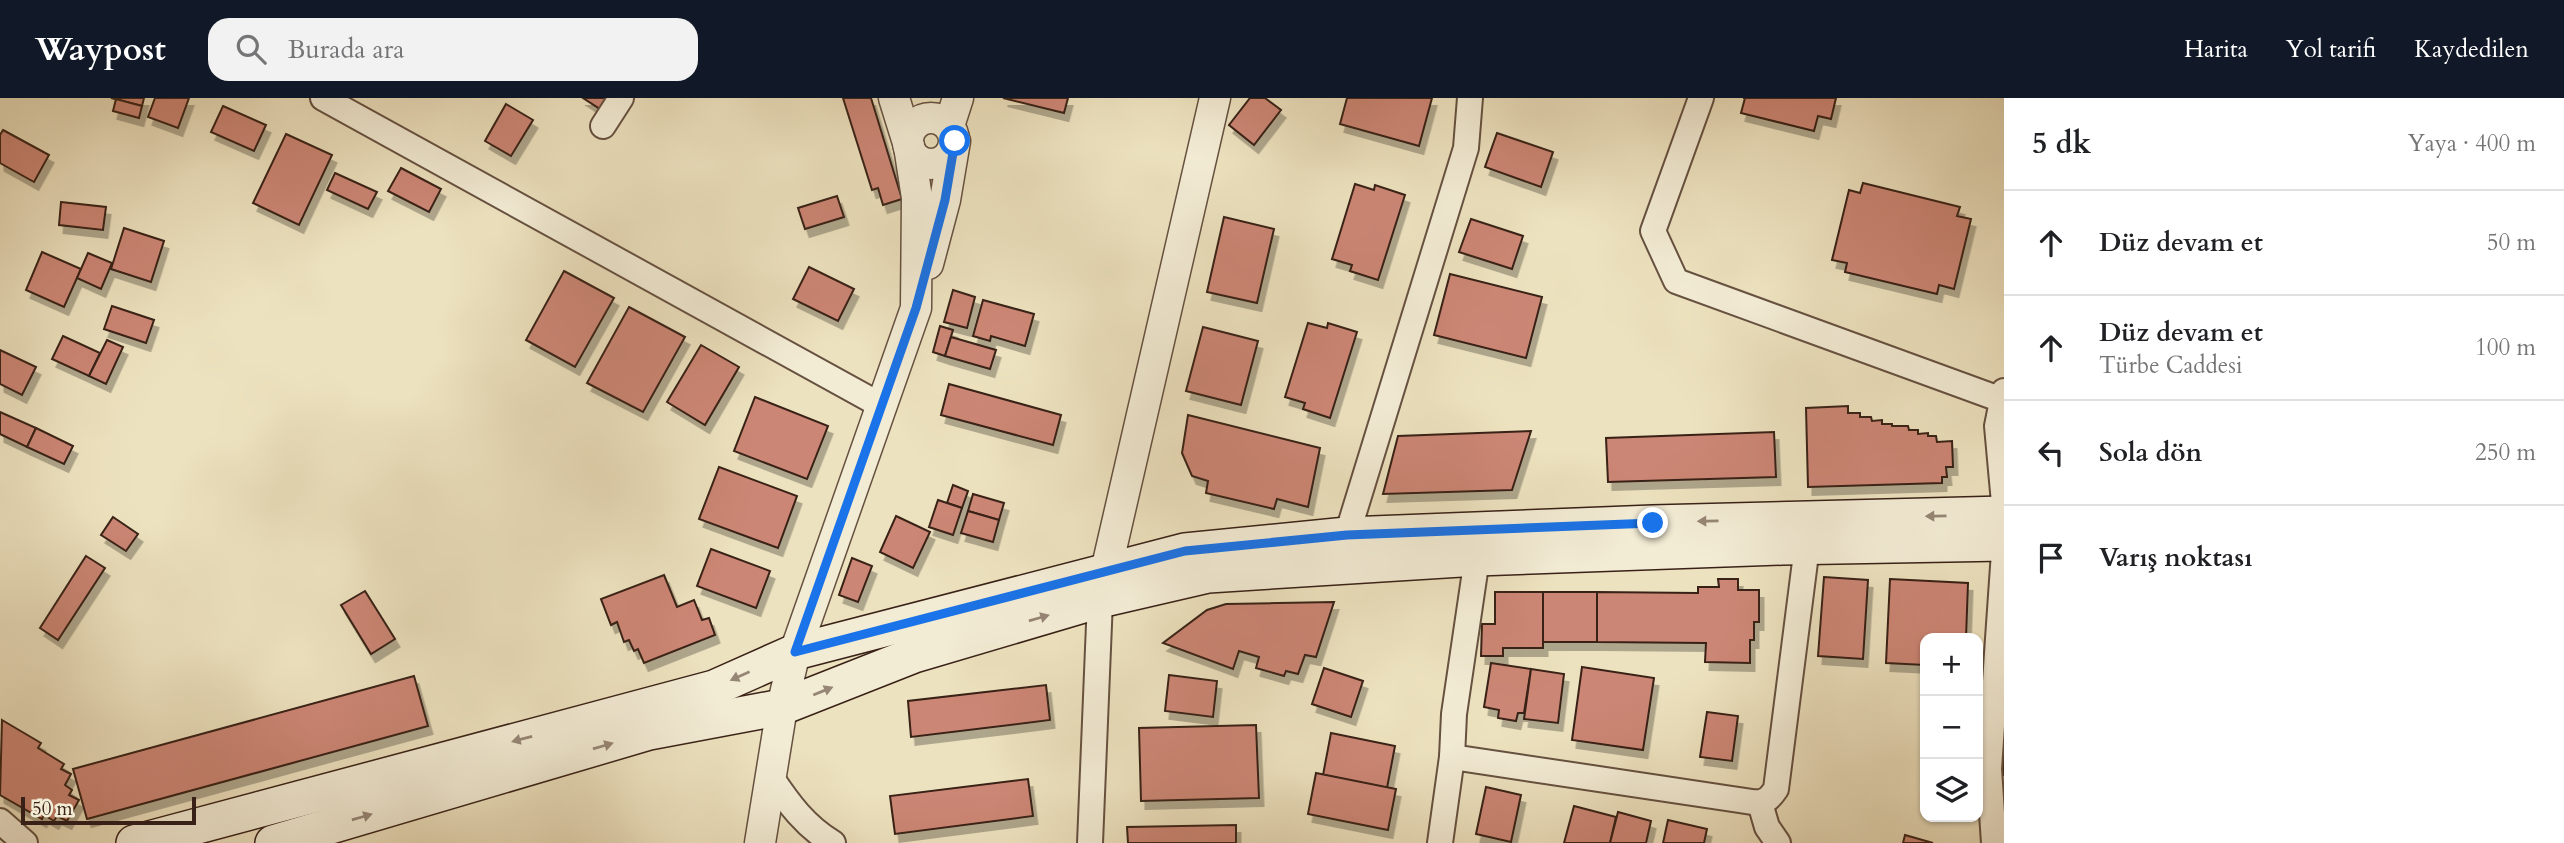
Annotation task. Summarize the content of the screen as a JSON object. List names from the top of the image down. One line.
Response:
{"scale_bar":"50 m","page":{"header":"Waypost","search":"Burada ara","nav":["Harita","Yol tarifi","Kaydedilen"],"heading":["5 dk","Yaya · 400 m"],"list":[["Düz devam et","50 m"],["Düz devam et","Türbe Caddesi","100 m"],["Sola dön","250 m"],"Varış noktası"],"map_buttons":["+","−"],"scale":"50 m"}}
